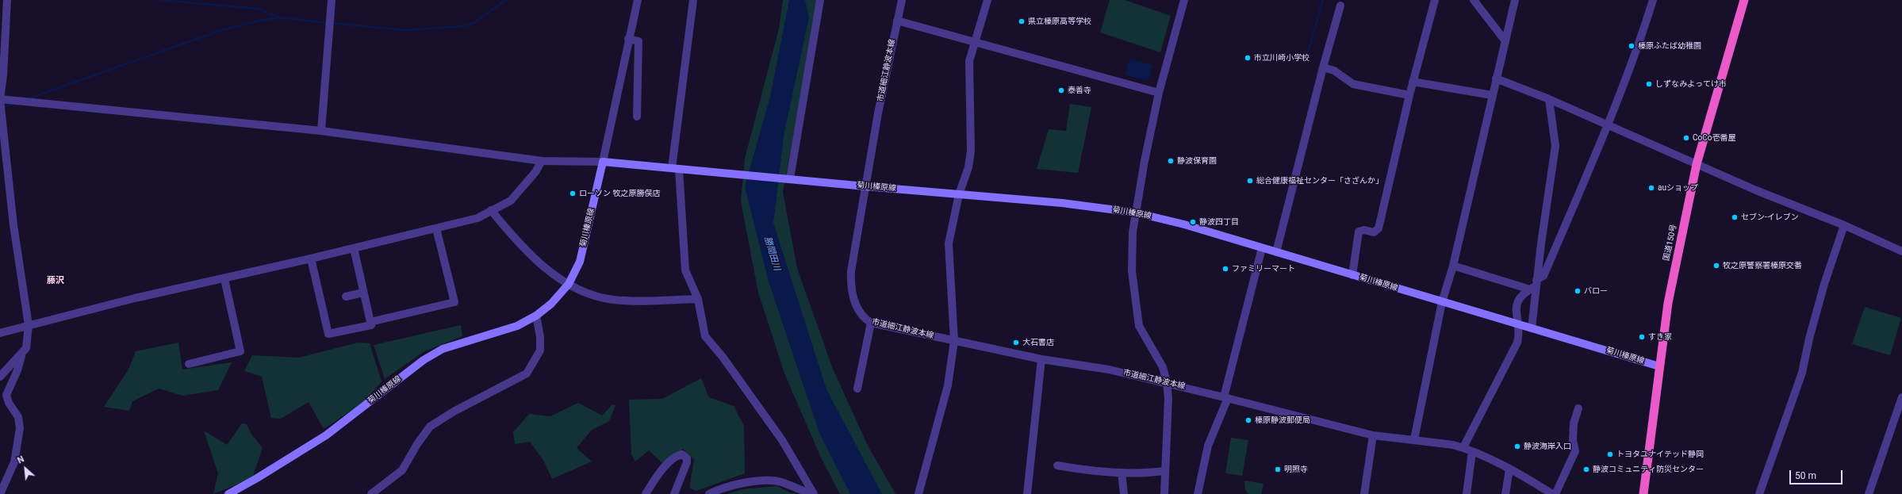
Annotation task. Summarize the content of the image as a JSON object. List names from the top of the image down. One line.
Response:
{"streets":{"highway":["国道150号"],"main road":["菊川榛原線"],"street":["市道細江静波本線"]},"crossings":[["市道細江静波本線","菊川榛原線"],["菊川榛原線","国道150号"]],"districts":["藤沢"],"water":["勝間田川"],"places":["県立榛原高等学校","榛原ふたば幼稚園","市立川崎小学校","しずなみよってけ市","泰善寺","CoCo壱番屋","静波保育園","総合健康福祉センター「さざんか」","auショップ","ローソン 牧之原勝俣店","セブン-イレブン","静波四丁目","牧之原警察署榛原交番","ファミリーマート","バロー","すき家","大石書店","榛原静波郵便局","静波海岸入口","トヨタユナイテッド静岡","明照寺","静波コミュニティ防災センター"],"scale_bar":"50 m","north":"top left"}
